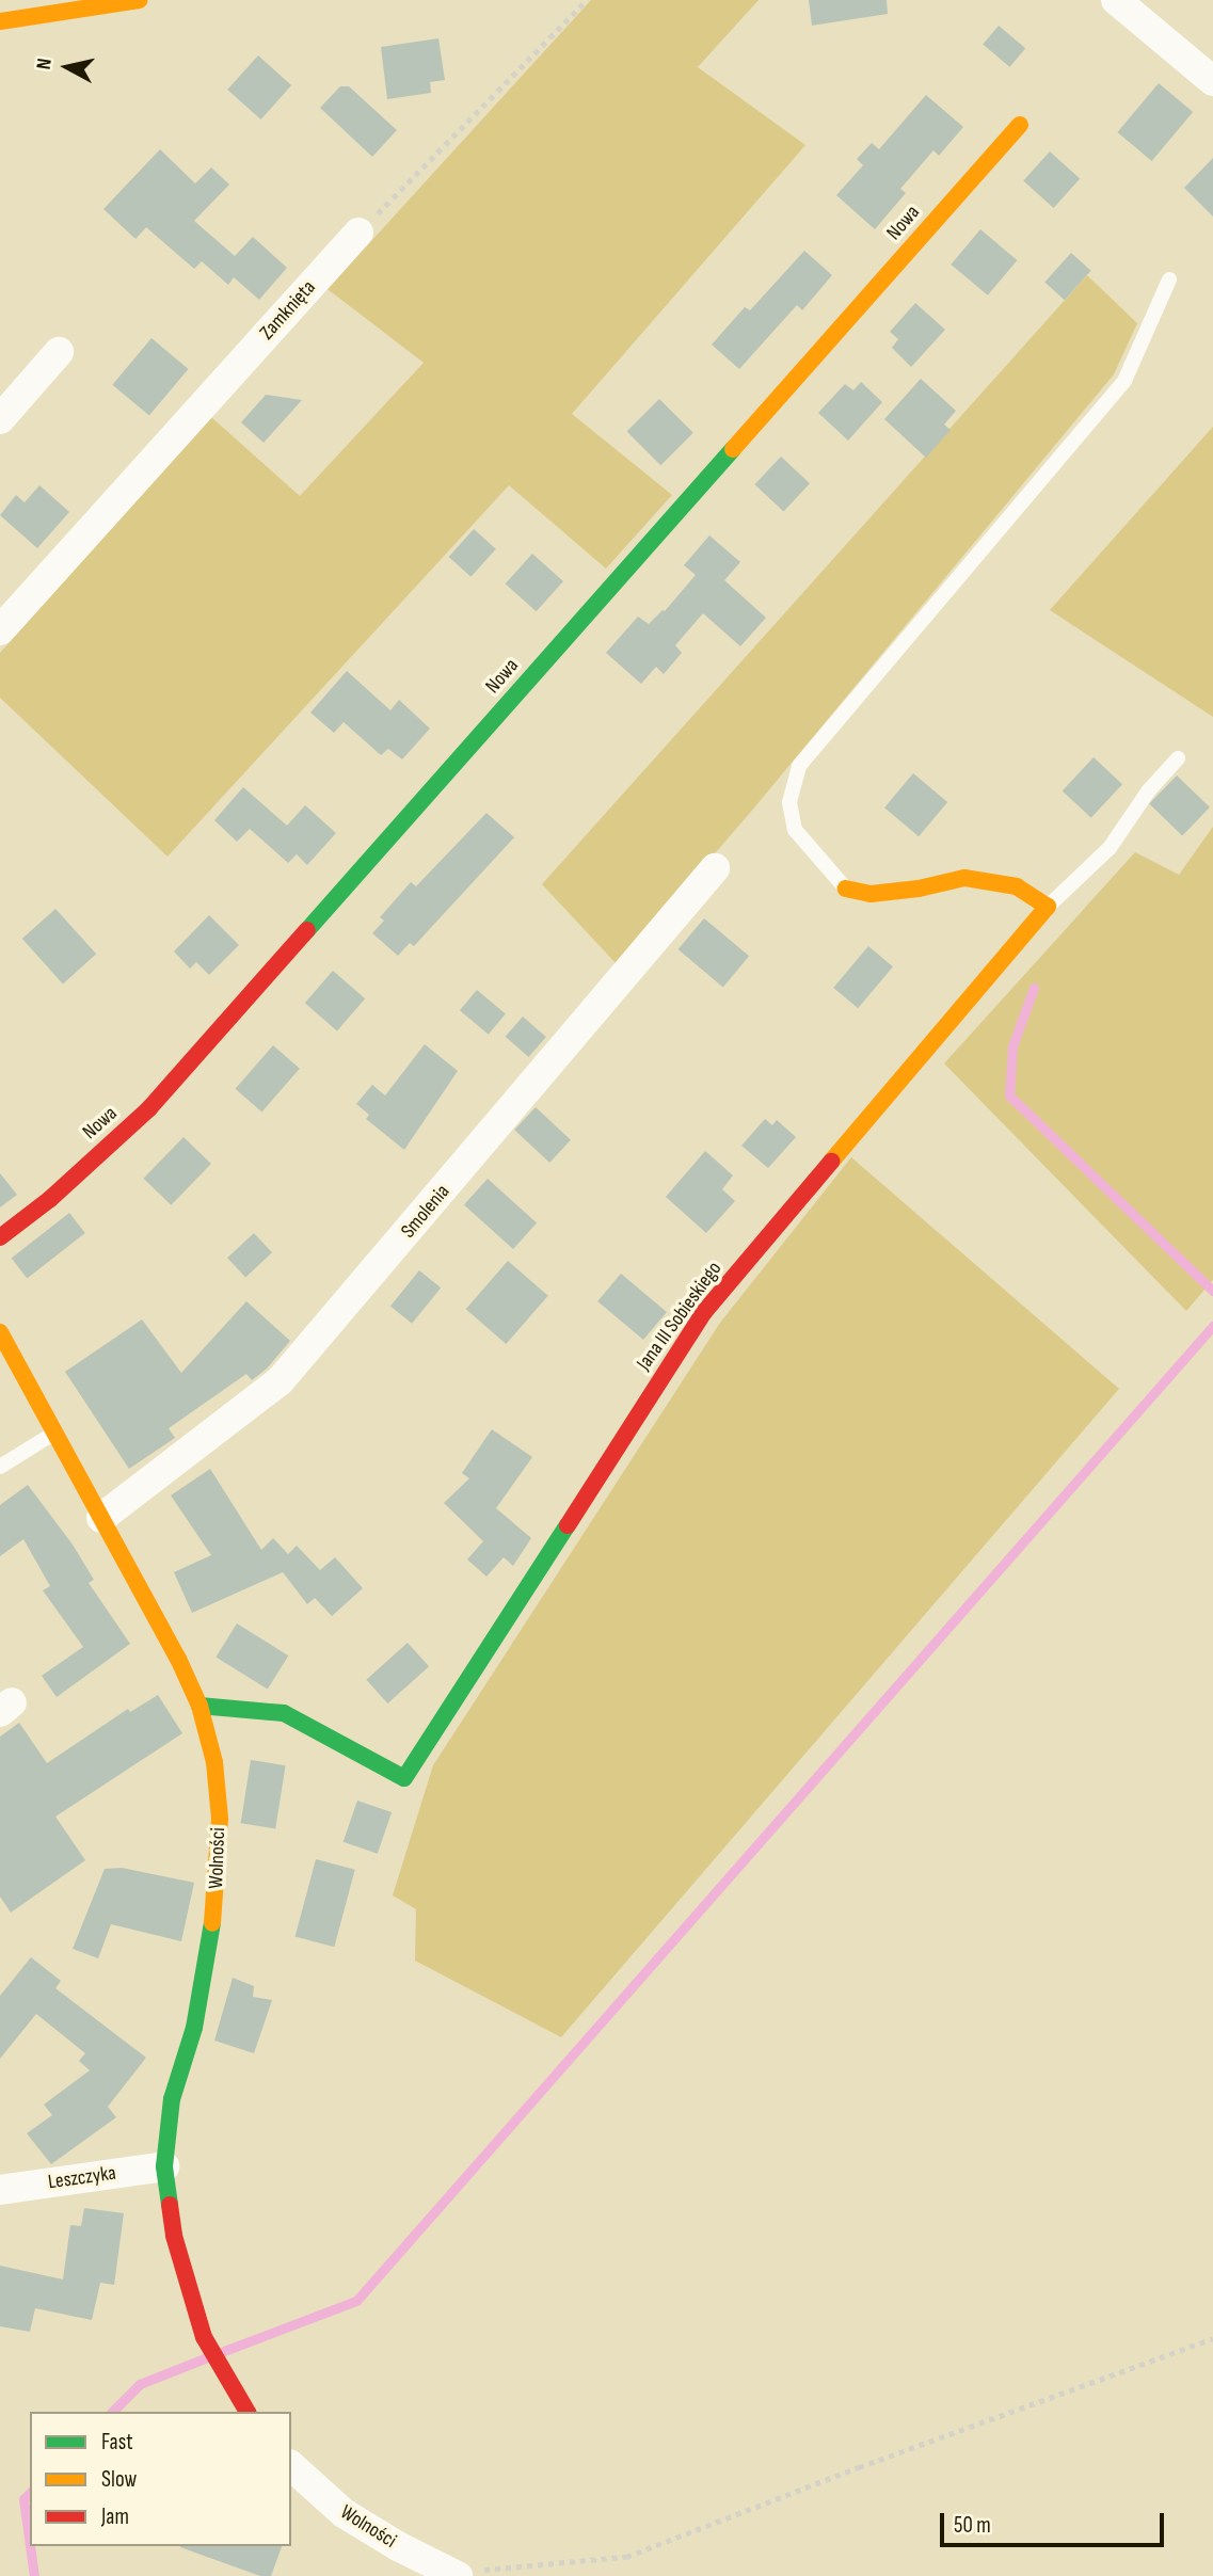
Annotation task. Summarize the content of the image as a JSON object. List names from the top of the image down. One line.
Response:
{"streets":{"street":["Nowa","Zamknięta","Smolenia","Jana III Sobieskiego","Wolności","Leszczyka"]},"crossings":[["Smolenia","Wolności"],["Jana III Sobieskiego","Wolności"],["Wolności","Leszczyka"]],"legend":["Fast","Slow","Jam"],"scale_bar":"50 m","north":"left"}
